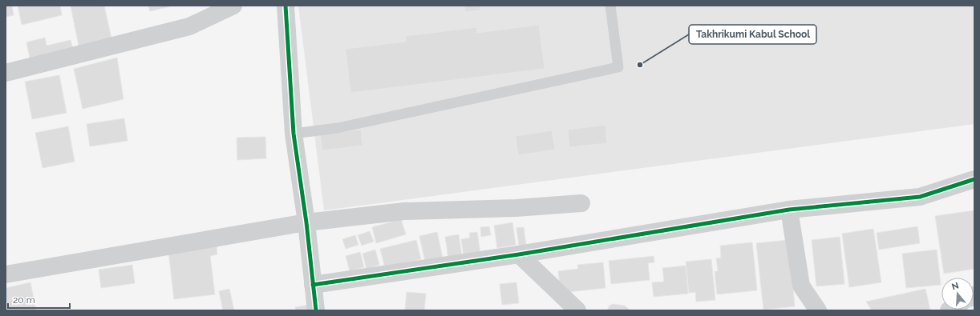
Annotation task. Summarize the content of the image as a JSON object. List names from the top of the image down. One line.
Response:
{"places":["Takhrikumi Kabul School"],"scale_bar":"20 m","north":"top"}
